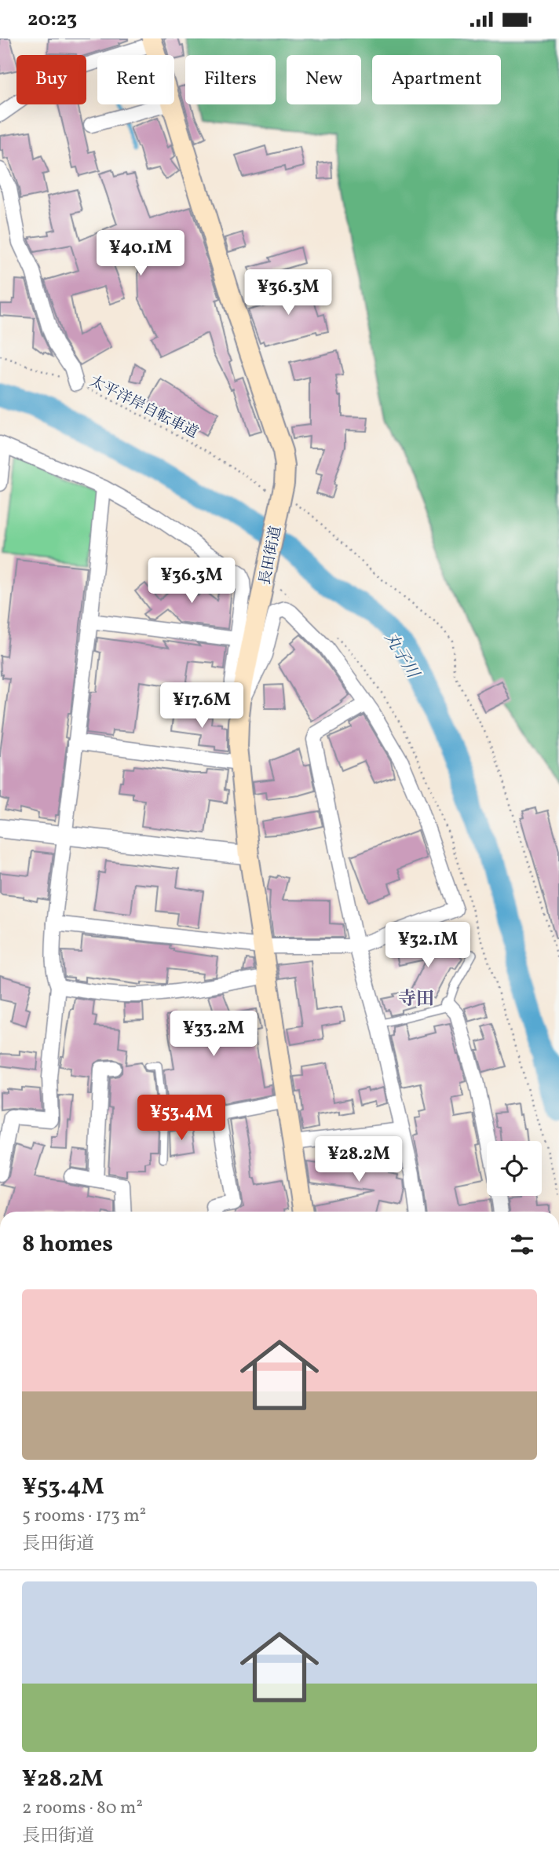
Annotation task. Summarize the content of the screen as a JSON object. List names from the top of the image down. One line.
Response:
{"streets":{"main road":["長田街道"],"path":["太平洋岸自転車道"]},"crossings":[["太平洋岸自転車道","長田街道"]],"districts":["寺田"],"water":["丸子川"],"page":{"status":"20:23","chip":["Buy","Rent","Filters","New","Apartment"],"price":["¥40.1M","¥36.3M","¥36.3M","¥17.6M","¥32.1M","¥33.2M","¥53.4M","¥28.2M"],"heading":"8 homes","list":[{"name":"¥53.4M","note":"5 rooms · 173 m² · 長田街道"},{"name":"¥28.2M","note":"2 rooms · 80 m² · 長田街道"}]}}
